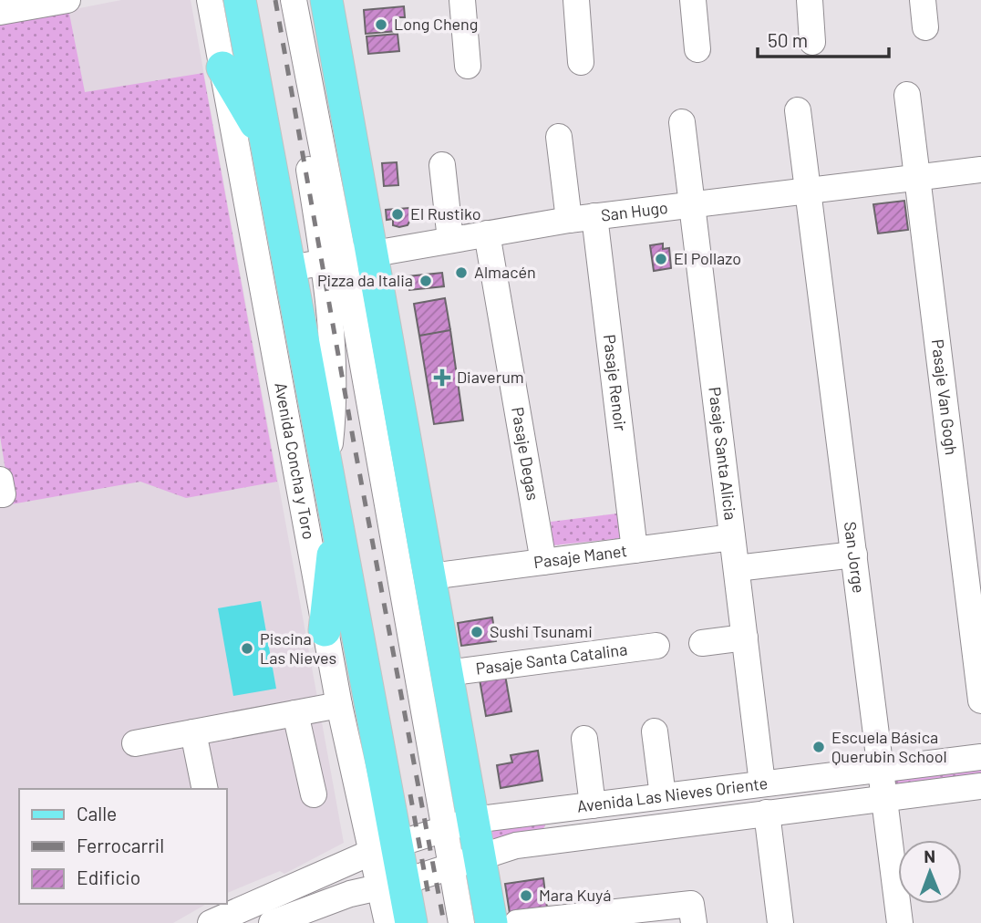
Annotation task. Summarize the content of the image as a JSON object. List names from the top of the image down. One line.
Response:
{"streets":{"main road":["Avenida Concha y Toro"],"street":["San Hugo","Pasaje Renoir","Pasaje Van Gogh","Pasaje Santa Alicia","Pasaje Degas","Pasaje Manet","San Jorge","Pasaje Santa Catalina","Avenida Las Nieves Oriente"]},"crossings":[["San Hugo","Pasaje Renoir"],["San Hugo","Pasaje Van Gogh"],["San Hugo","Pasaje Santa Alicia"],["San Hugo","Pasaje Degas"],["San Hugo","Avenida Concha y Toro"],["San Hugo","San Jorge"],["Pasaje Renoir","Pasaje Manet"],["Pasaje Santa Alicia","Pasaje Manet"],["Pasaje Santa Alicia","Avenida Las Nieves Oriente"],["Pasaje Degas","Pasaje Manet"],["Avenida Concha y Toro","Avenida Las Nieves Oriente"],["San Jorge","Avenida Las Nieves Oriente"]],"places":{"other":["Long Cheng","El Rustiko","El Pollazo","Almacén","Pizza da Italia","Sushi Tsunami","Piscina Las Nieves","Escuela Básica Querubin School","Mara Kuyá"],"health":["Diaverum"]},"legend":["Calle","Ferrocarril","Edificio"],"scale_bar":"50 m","north":"top"}
